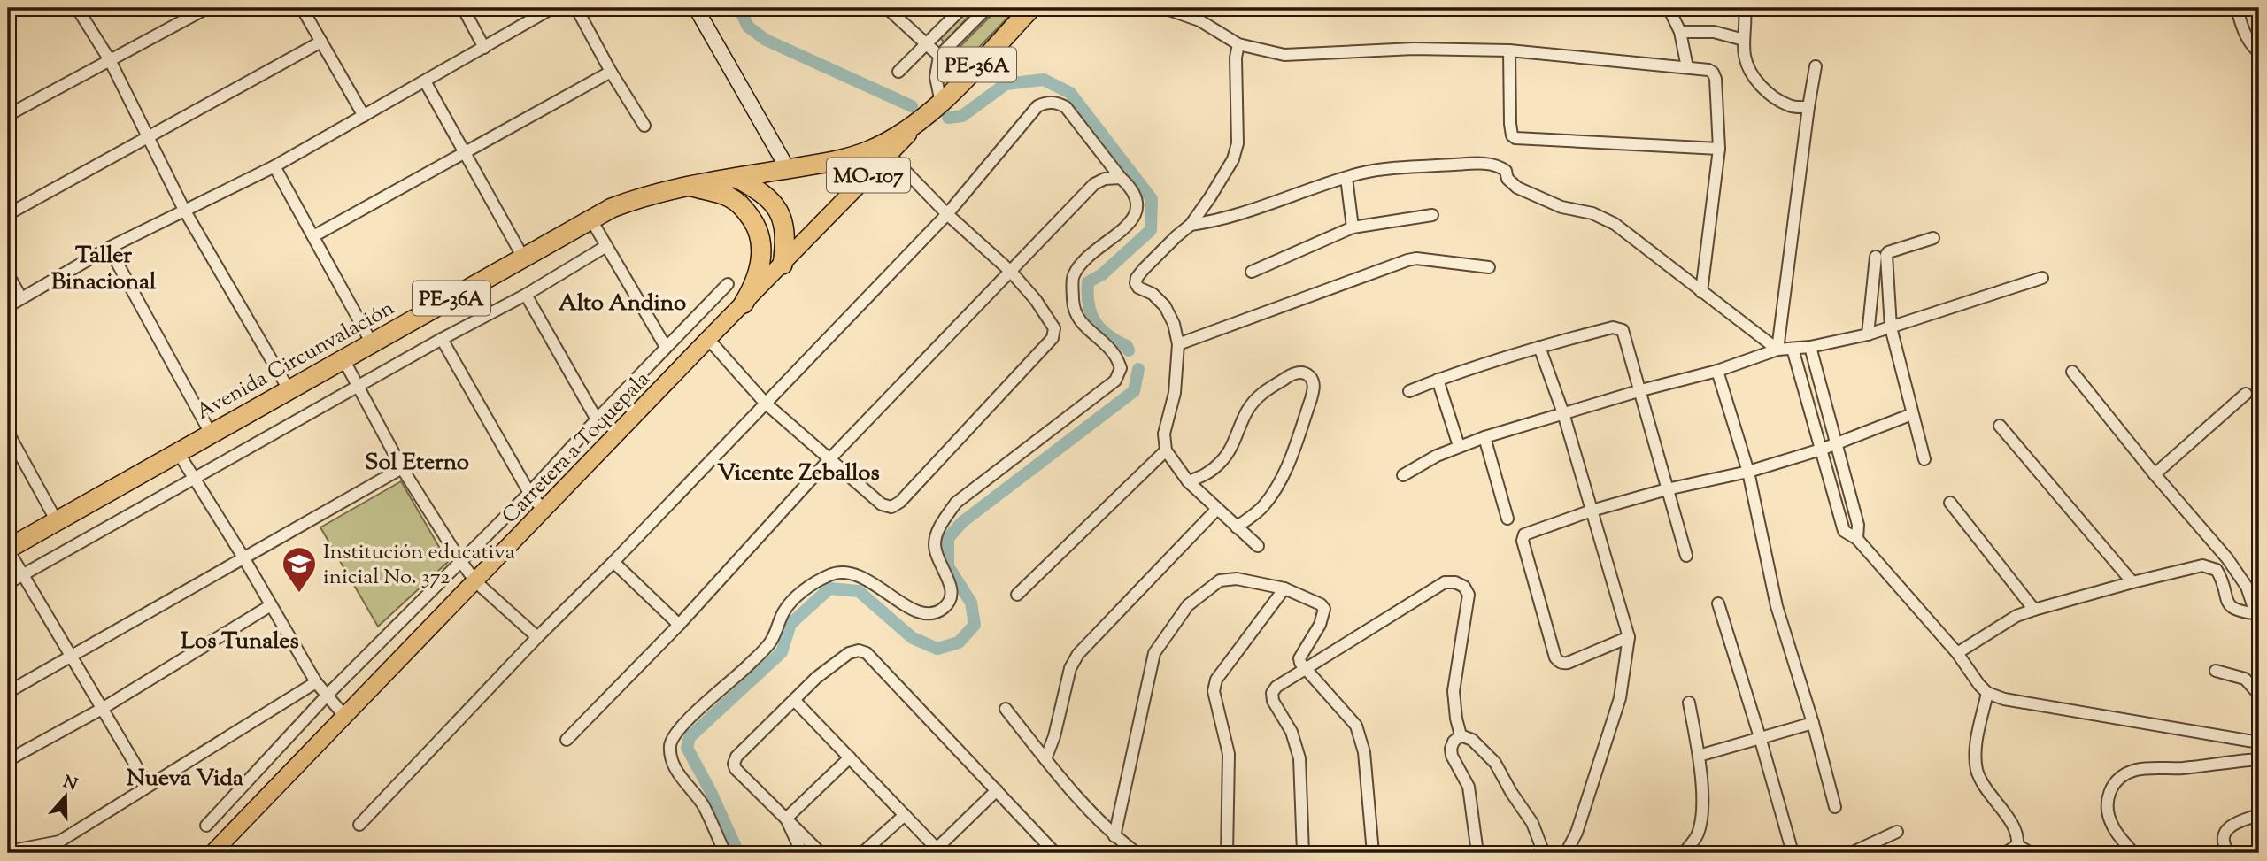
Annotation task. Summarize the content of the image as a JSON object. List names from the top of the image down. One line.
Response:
{"streets":{"highway":["PE-36A","Avenida Circunvalación"],"main road":["MO-107","Carretera a Toquepala"]},"crossings":[["Avenida Circunvalación","Carretera a Toquepala"]],"districts":["Taller Binacional","Alto Andino","Sol Eterno","Vicente Zeballos","Los Tunales","Nueva Vida"],"places":{"school or university":["Institución educativa inicial No. 372"]},"north":"top"}
